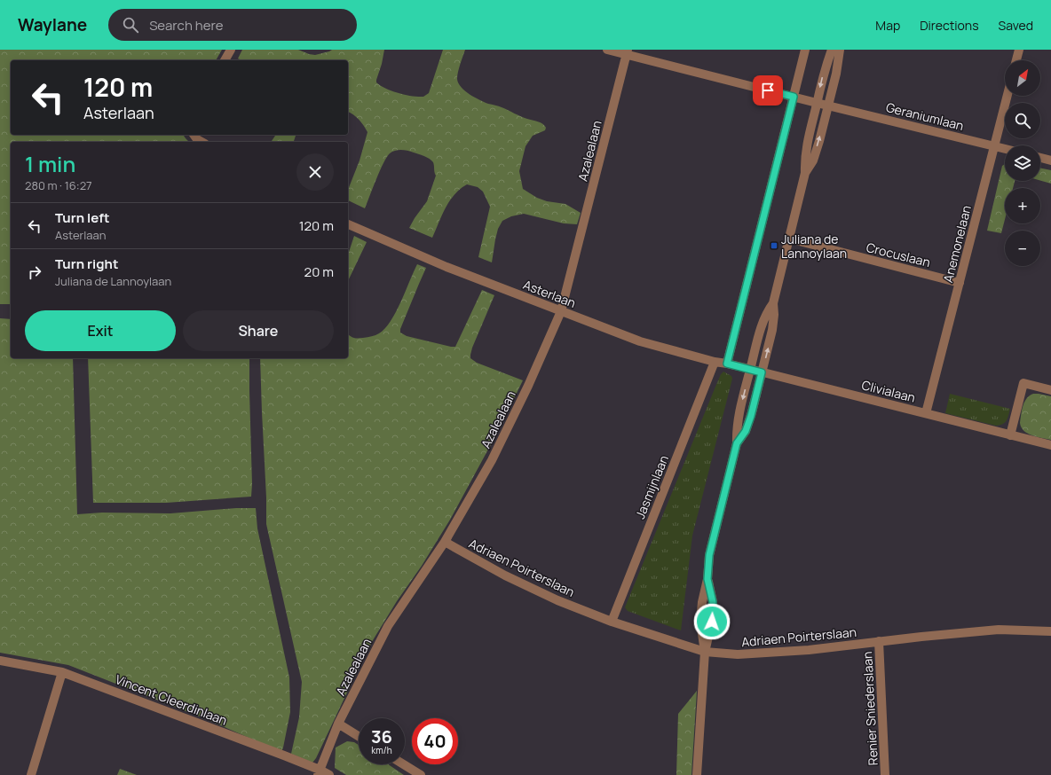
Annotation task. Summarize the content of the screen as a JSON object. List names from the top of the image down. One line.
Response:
{"streets":{"street":["Geraniumlaan","Azalealaan","Anemonelaan","Crocuslaan","Asterlaan","Clivialaan","Jasmijnlaan","Adriaen Poirterslaan","Vincent Cleerdinlaan","Renier Sniederslaan"]},"crossings":[["Geraniumlaan","Azalealaan"],["Geraniumlaan","Anemonelaan"],["Azalealaan","Asterlaan"],["Azalealaan","Adriaen Poirterslaan"],["Azalealaan","Vincent Cleerdinlaan"],["Anemonelaan","Crocuslaan"],["Anemonelaan","Clivialaan"],["Asterlaan","Clivialaan"],["Asterlaan","Jasmijnlaan"],["Jasmijnlaan","Adriaen Poirterslaan"],["Adriaen Poirterslaan","Renier Sniederslaan"]],"places":{"transit":["Juliana de Lannoylaan"]},"north":"top right","page":{"header":"Waylane","search":"Search here","nav":["Map","Directions","Saved"],"map_buttons":["+","−"],"turn":["120 m","Asterlaan"],"heading":["1 min","280 m · 16:27"],"list":[{"name":"Turn left","note":"Asterlaan","value":"120 m"},{"name":"Turn right","note":"Juliana de Lannoylaan","value":"20 m"}],"buttons":["Exit","Share"],"speed":"36 km/h","limit":"40"}}
